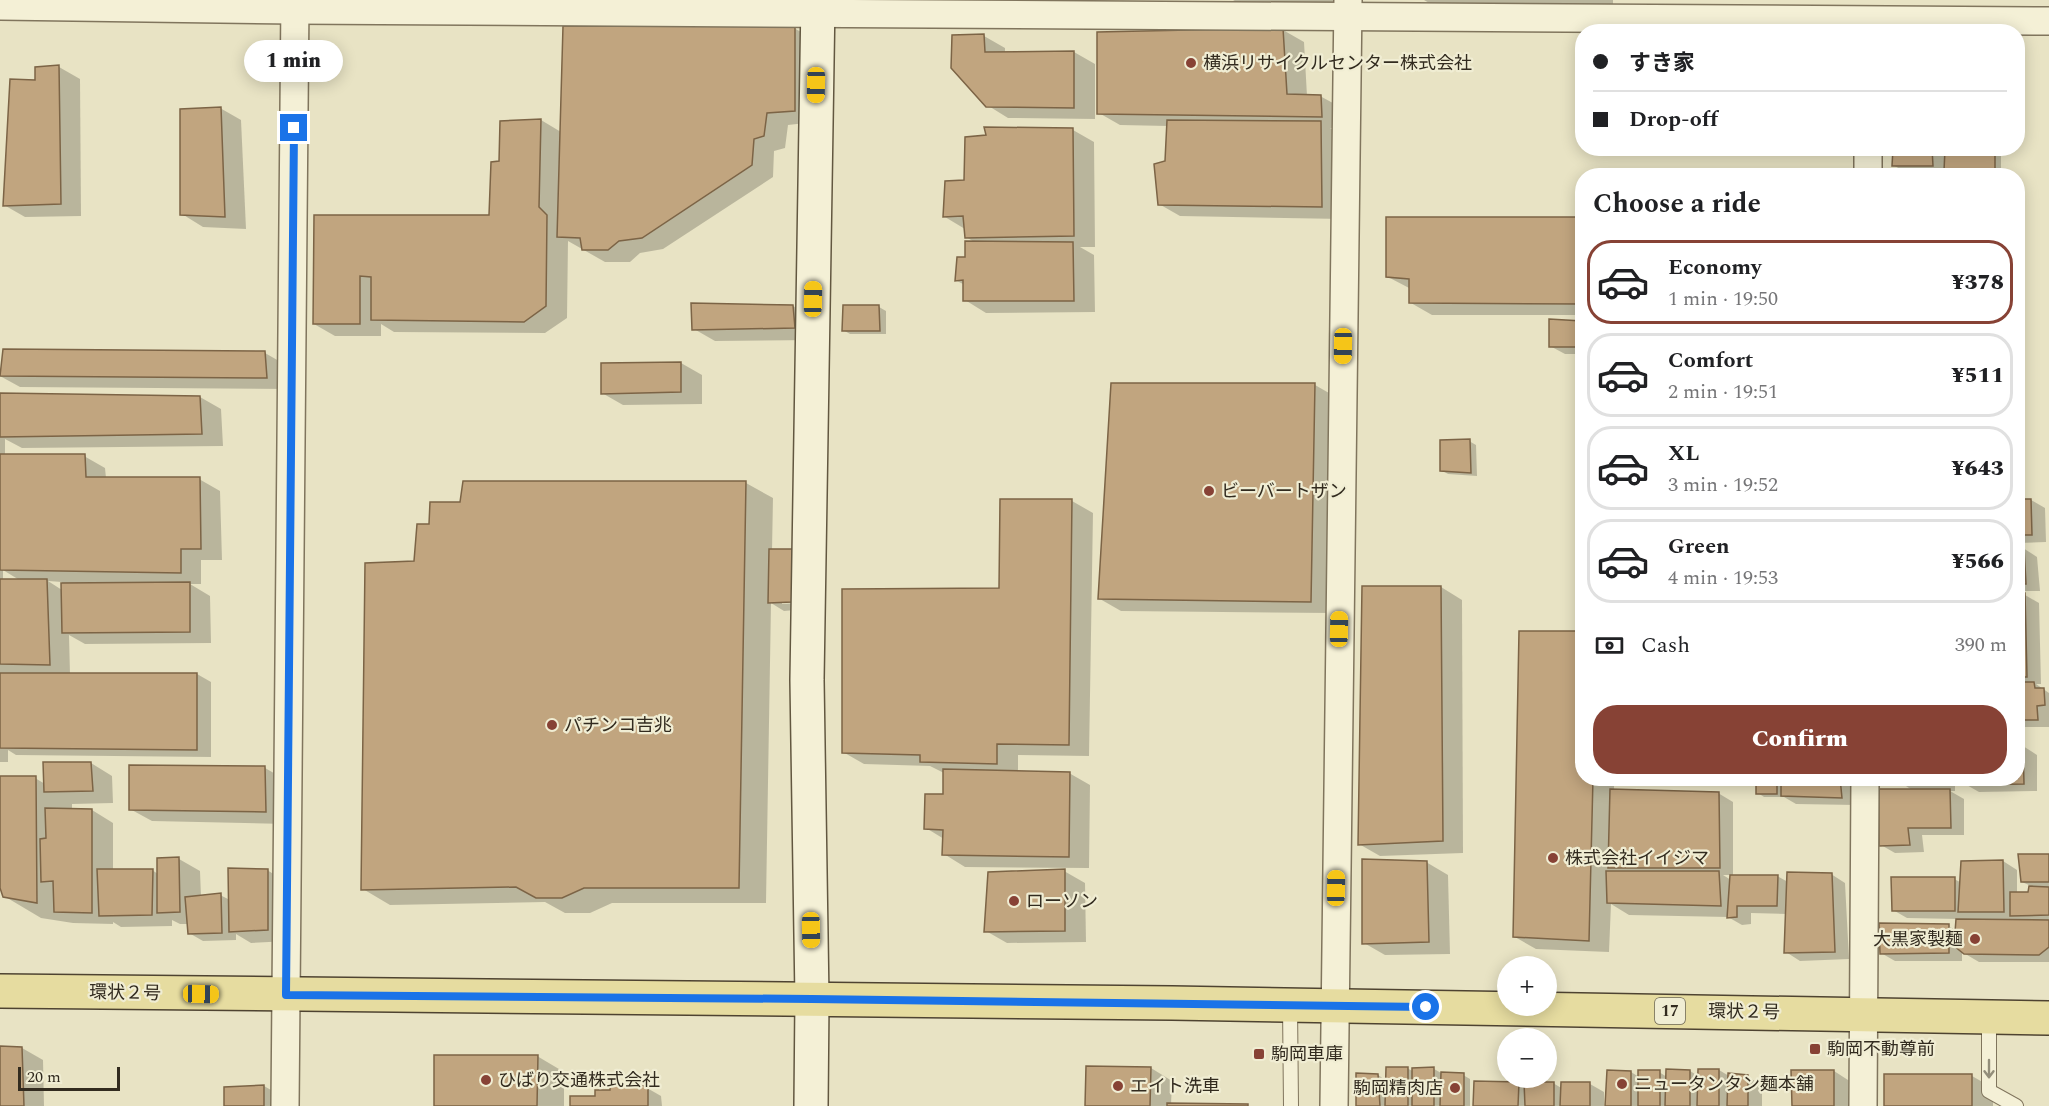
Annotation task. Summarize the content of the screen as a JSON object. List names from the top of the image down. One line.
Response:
{"streets":{"main road":["環状２号","17"]},"places":{"other":["横浜リサイクルセンター株式会社","ビーバートザン","パチンコ吉兆","株式会社イイジマ","ローソン","大黒家製麺","ひばり交通株式会社","ニュータンタン麺本舗","エイト洗車","駒岡精肉店"],"transit":["駒岡不動尊前","駒岡車庫"]},"scale_bar":"20 m","page":{"banner":["すき家","Drop-off"],"bubble":"1 min","heading":"Choose a ride","list":[{"name":"Economy","note":"1 min · 19:50","value":"¥378"},{"name":"Comfort","note":"2 min · 19:51","value":"¥511"},{"name":"XL","note":"3 min · 19:52","value":"¥643"},{"name":"Green","note":"4 min · 19:53","value":"¥566"}],"pay":["Cash","390 m"],"buttons":"Confirm","map_buttons":["+","−"],"scale":"20 m"}}
